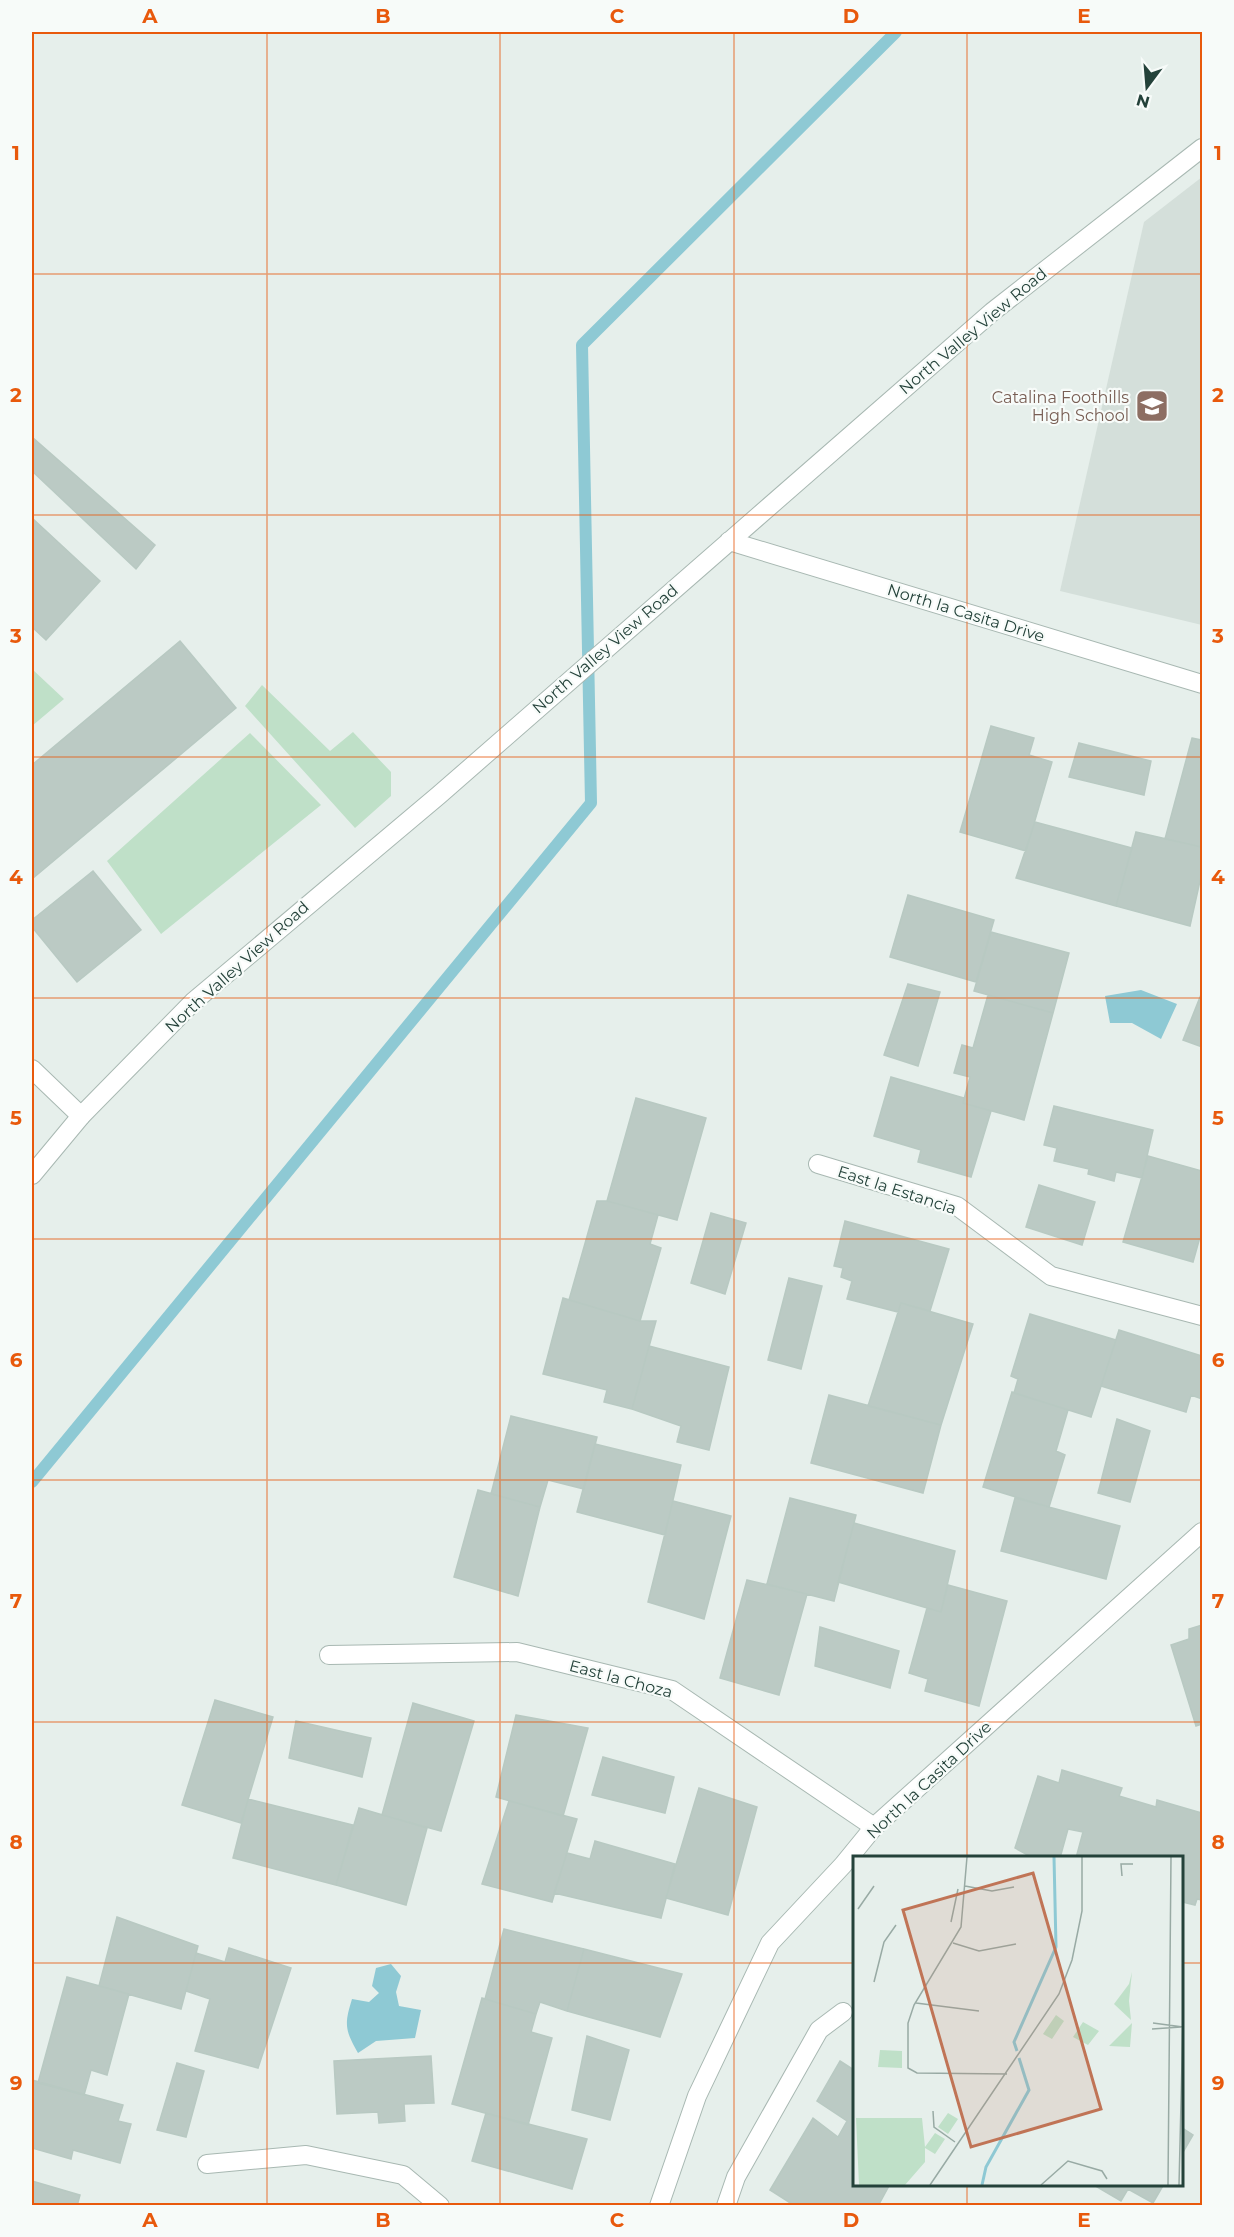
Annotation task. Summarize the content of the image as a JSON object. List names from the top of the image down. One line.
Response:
{"streets":{"street":["North Valley View Road","North la Casita Drive","East la Estancia","East la Choza"]},"crossings":[["North Valley View Road","North la Casita Drive"],["North la Casita Drive","East la Choza"]],"places":{"school or university":["Catalina Foothills High School"]},"north":"bottom","grid":{"columns":["A","B","C","D","E"],"rows":["1","2","3","4","5","6","7","8","9"]}}
